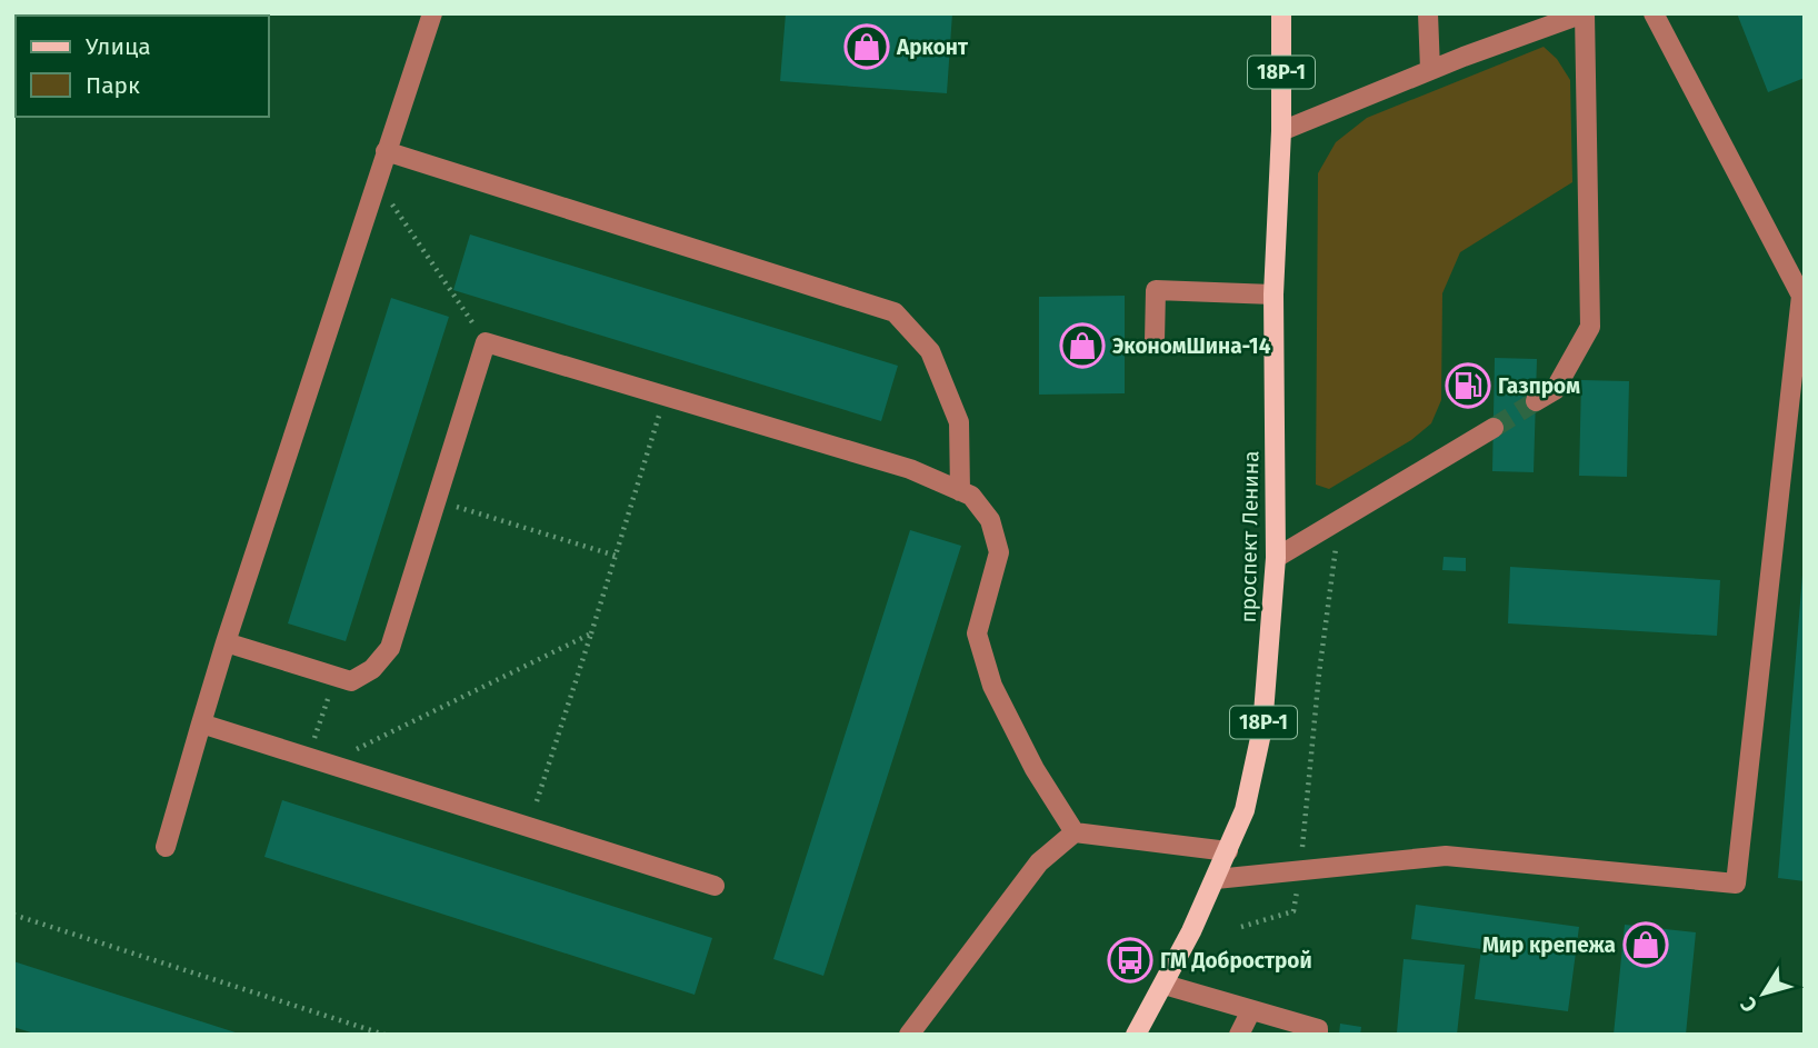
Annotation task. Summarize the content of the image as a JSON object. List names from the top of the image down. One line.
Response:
{"streets":{"main road":["18Р-1","проспект Ленина"]},"places":{"shop":["Арконт","ЭкономШина-14","Мир крепежа"],"fuel station":["Газпром"],"bus stop":["ГМ Добрострой"]},"legend":["Улица","Парк"],"north":"bottom left"}
